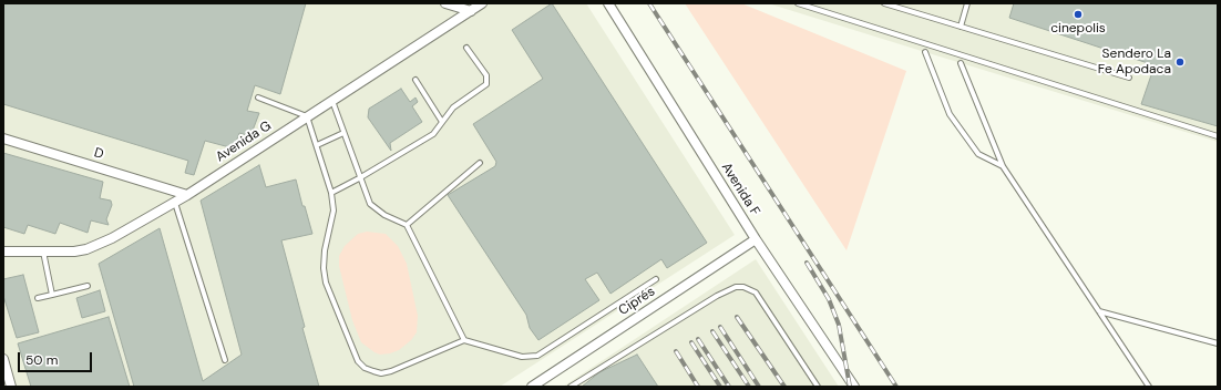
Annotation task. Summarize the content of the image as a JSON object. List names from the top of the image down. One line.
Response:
{"streets":{"street":["Avenida G","D","Avenida F","Ciprés"]},"crossings":[["Avenida G","D"],["Avenida F","Ciprés"]],"places":["cinepolis","Sendero La Fe Apodaca"],"scale_bar":"50 m"}
